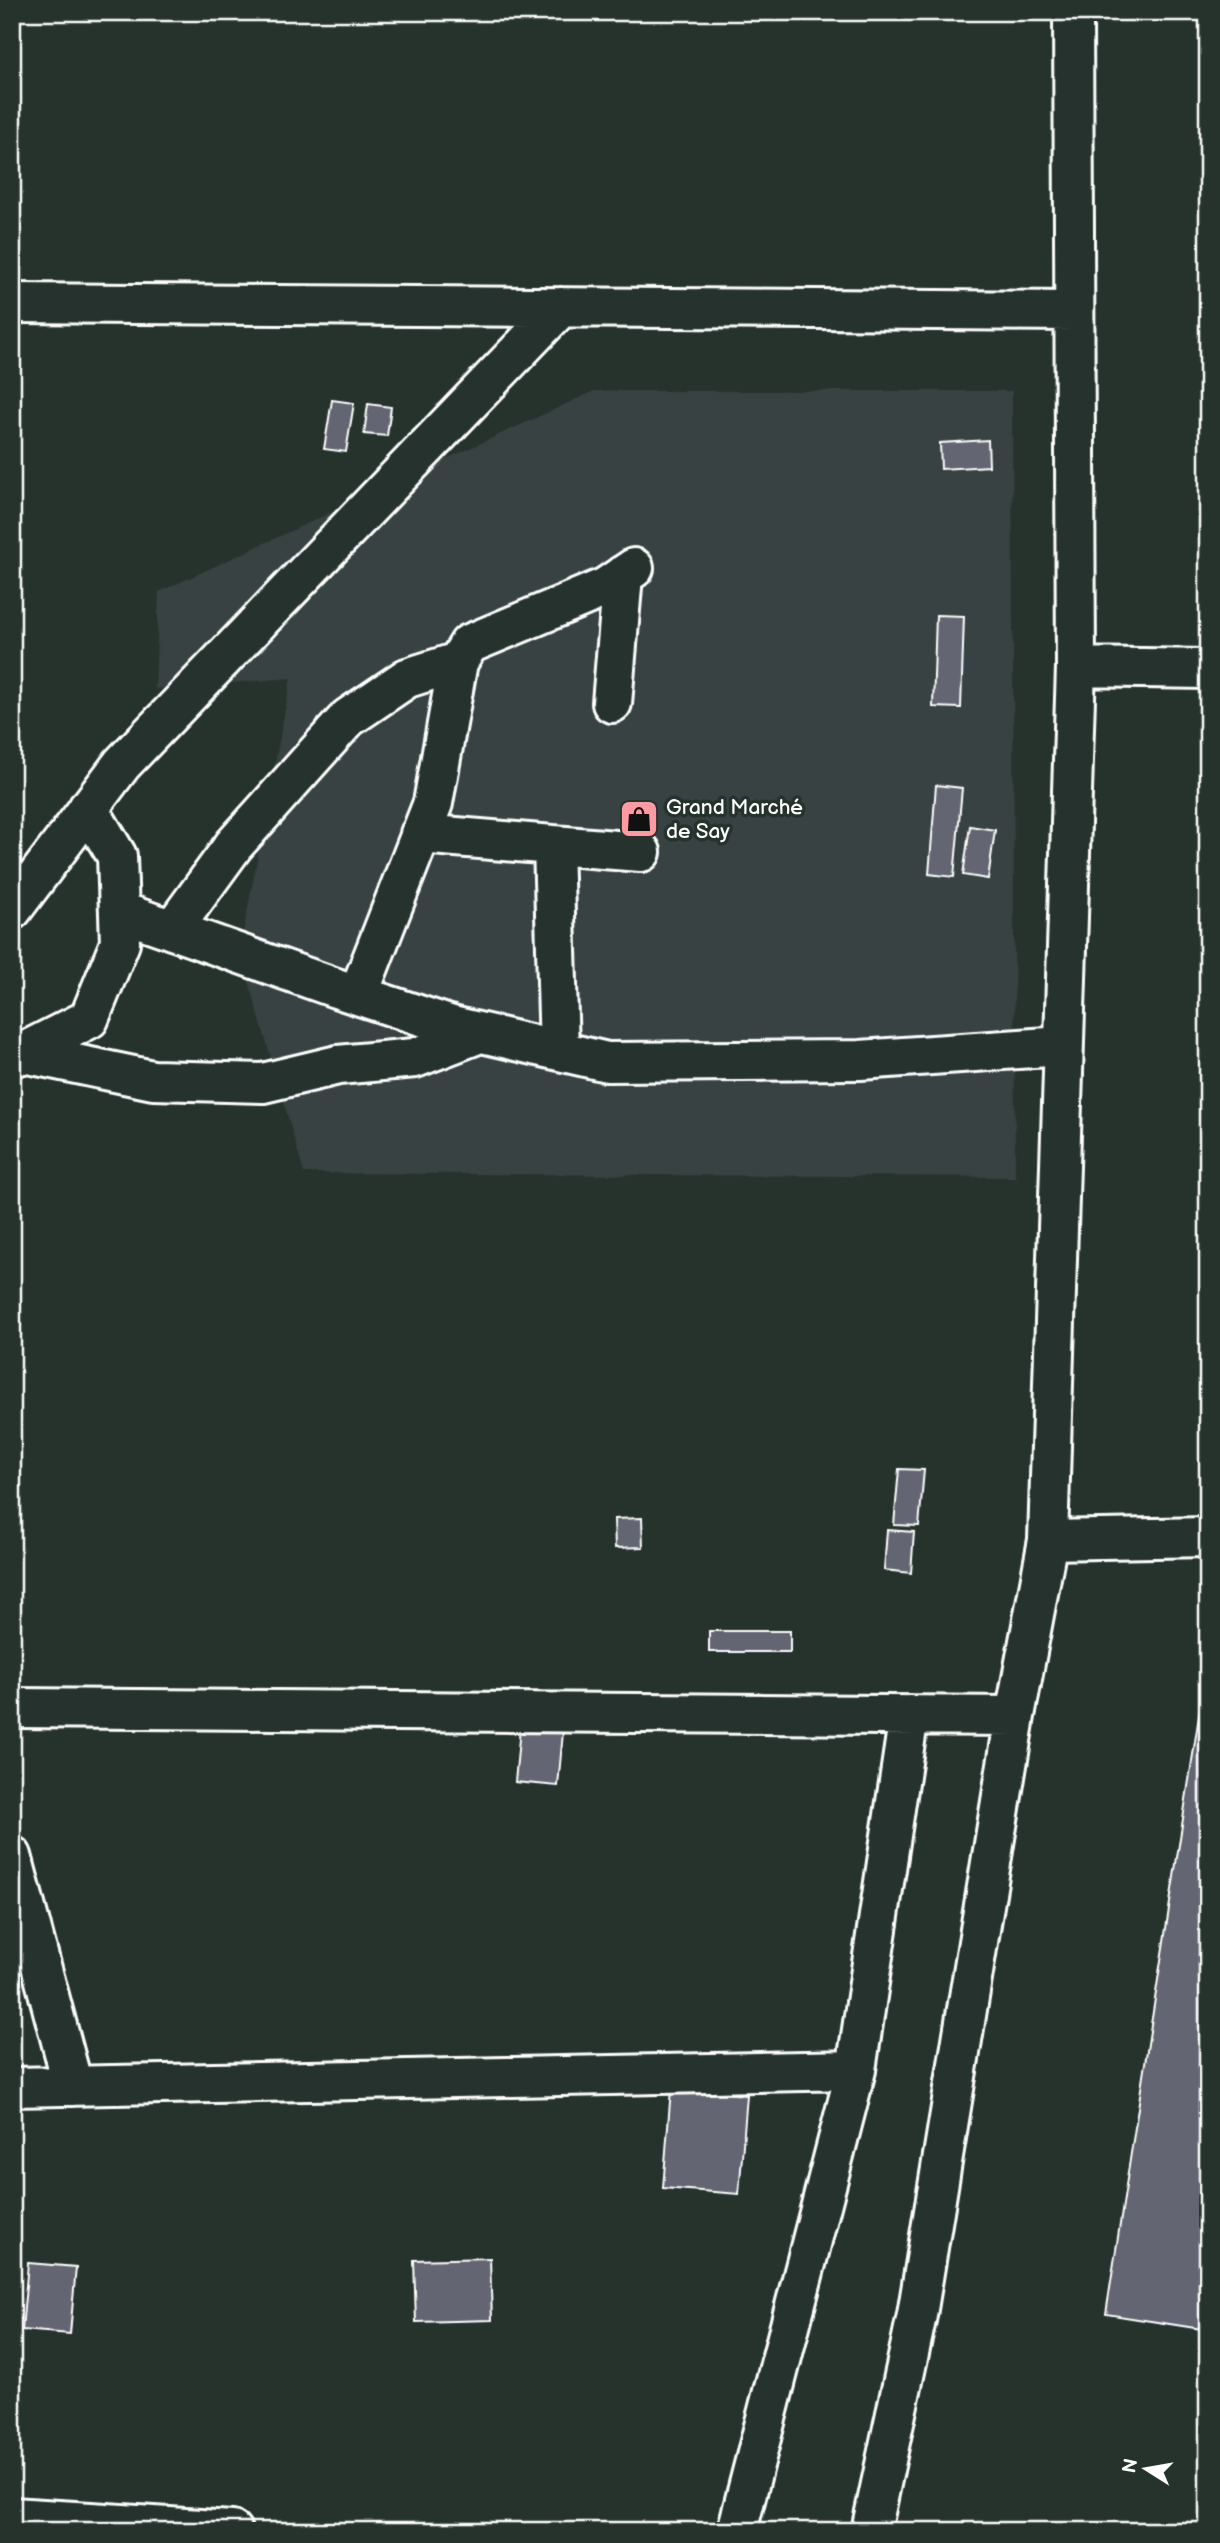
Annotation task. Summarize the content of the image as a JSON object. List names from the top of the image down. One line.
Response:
{"places":{"shop":["Grand Marché de Say"]},"north":"left"}
